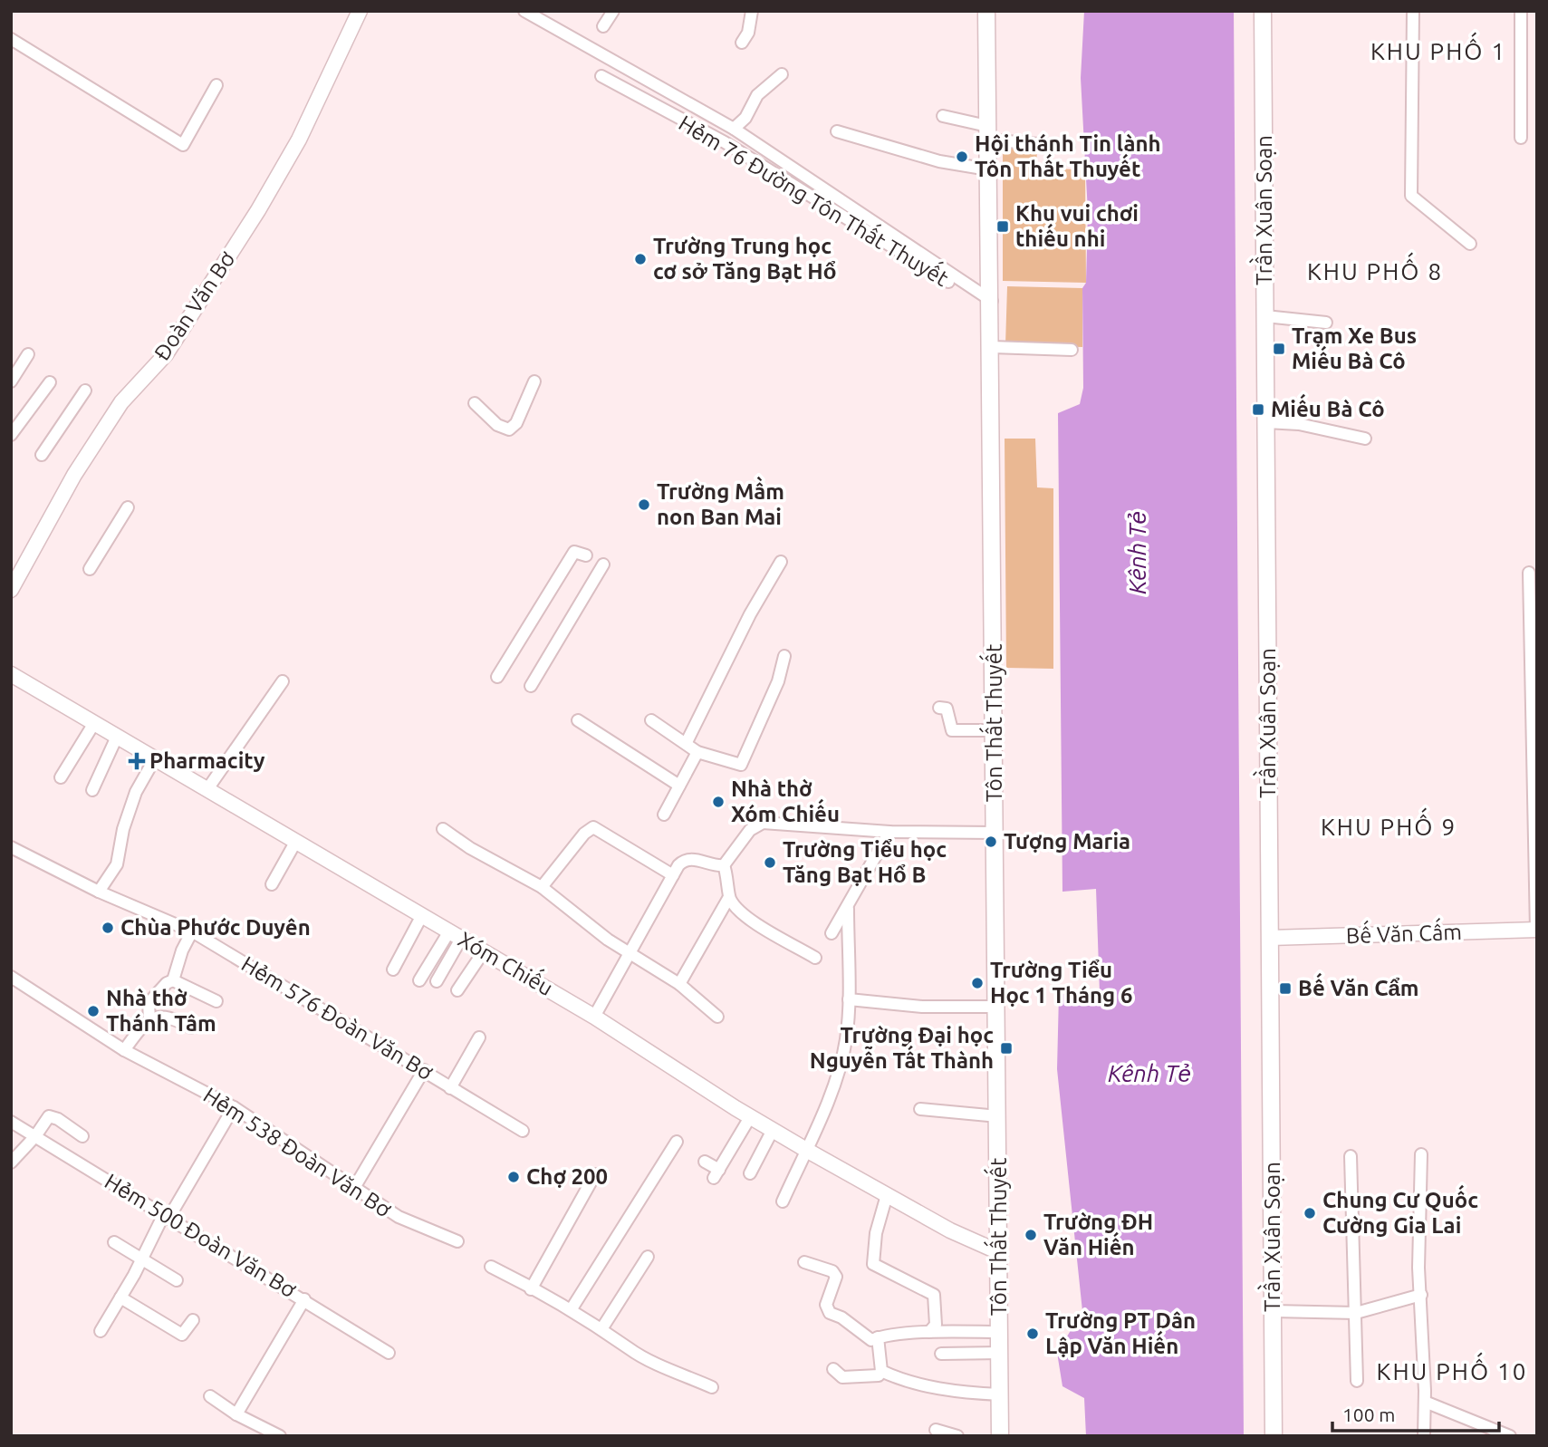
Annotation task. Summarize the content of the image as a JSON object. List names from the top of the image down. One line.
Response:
{"streets":{"main road":["Trần Xuân Soạn","Tôn Thất Thuyết"],"street":["Hẻm 76 Đường Tôn Thất Thuyết","Đoàn Văn Bơ","Bế Văn Cấm","Xóm Chiếu","Hẻm 576 Đoàn Văn Bơ","Hẻm 538 Đoàn Văn Bơ","Hẻm 500 Đoàn Văn Bơ"]},"crossings":[["Hẻm 76 Đường Tôn Thất Thuyết","Tôn Thất Thuyết"],["Trần Xuân Soạn","Bế Văn Cấm"],["Tôn Thất Thuyết","Xóm Chiếu"]],"districts":["KHU PHỐ 1","KHU PHỐ 8","KHU PHỐ 9","KHU PHỐ 10"],"water":["Kênh Tẻ"],"places":{"other":["Hội thánh Tin lành Tôn Thất Thuyết","Trường Trung học cơ sở Tăng Bạt Hổ","Trường Mầm non Ban Mai","Nhà thờ Xóm Chiếu","Tượng Maria","Trường Tiểu học Tăng Bạt Hổ B","Chùa Phước Duyên","Trường Tiểu Học 1 Tháng 6","Nhà thờ Thánh Tâm","Chợ 200","Chung Cư Quốc Cường Gia Lai","Trường ĐH Văn Hiến","Trường PT Dân Lập Văn Hiến"],"transit":["Khu vui chơi thiếu nhi","Trạm Xe Bus Miếu Bà Cô","Miếu Bà Cô","Bế Văn Cẩm","Trường Đại học Nguyễn Tất Thành"],"health":["Pharmacity"]},"scale_bar":"100 m"}
